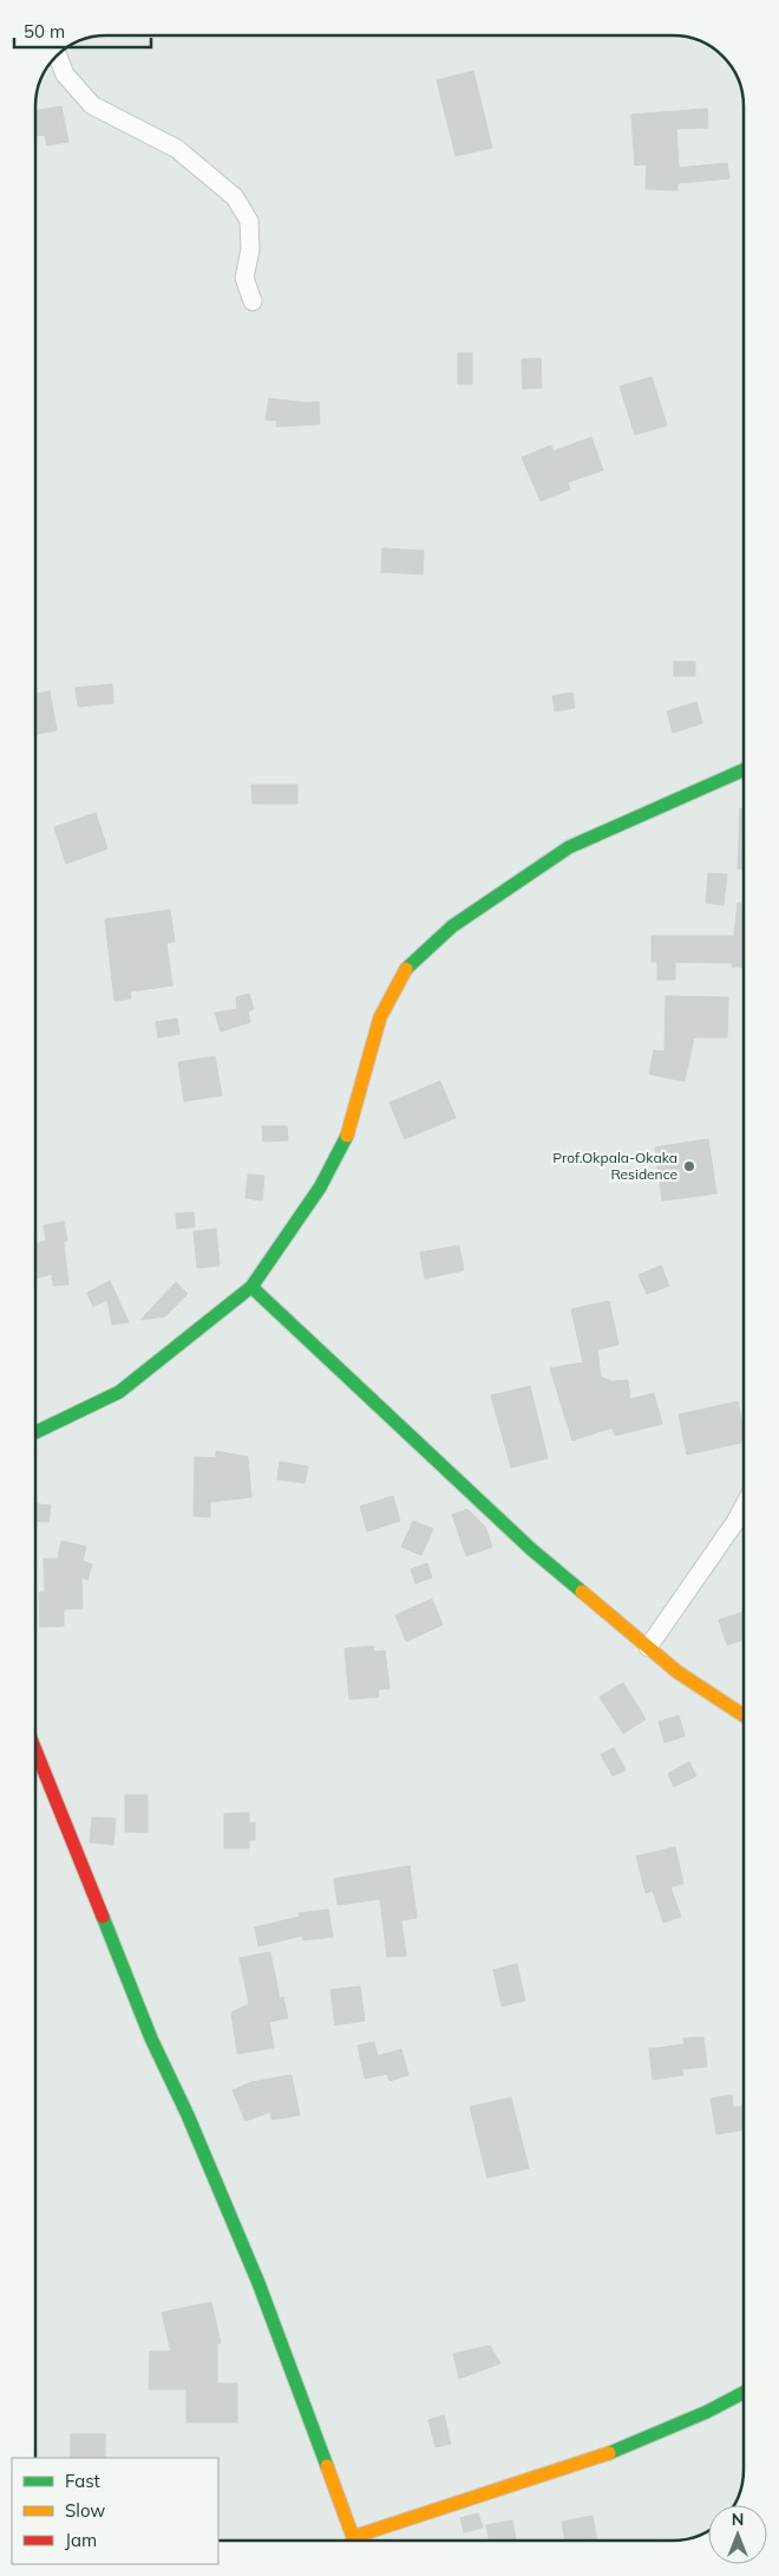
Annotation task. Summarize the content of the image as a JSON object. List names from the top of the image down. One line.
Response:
{"places":["Prof.Okpala-Okaka Residence"],"legend":["Fast","Slow","Jam"],"scale_bar":"50 m","north":"top"}
